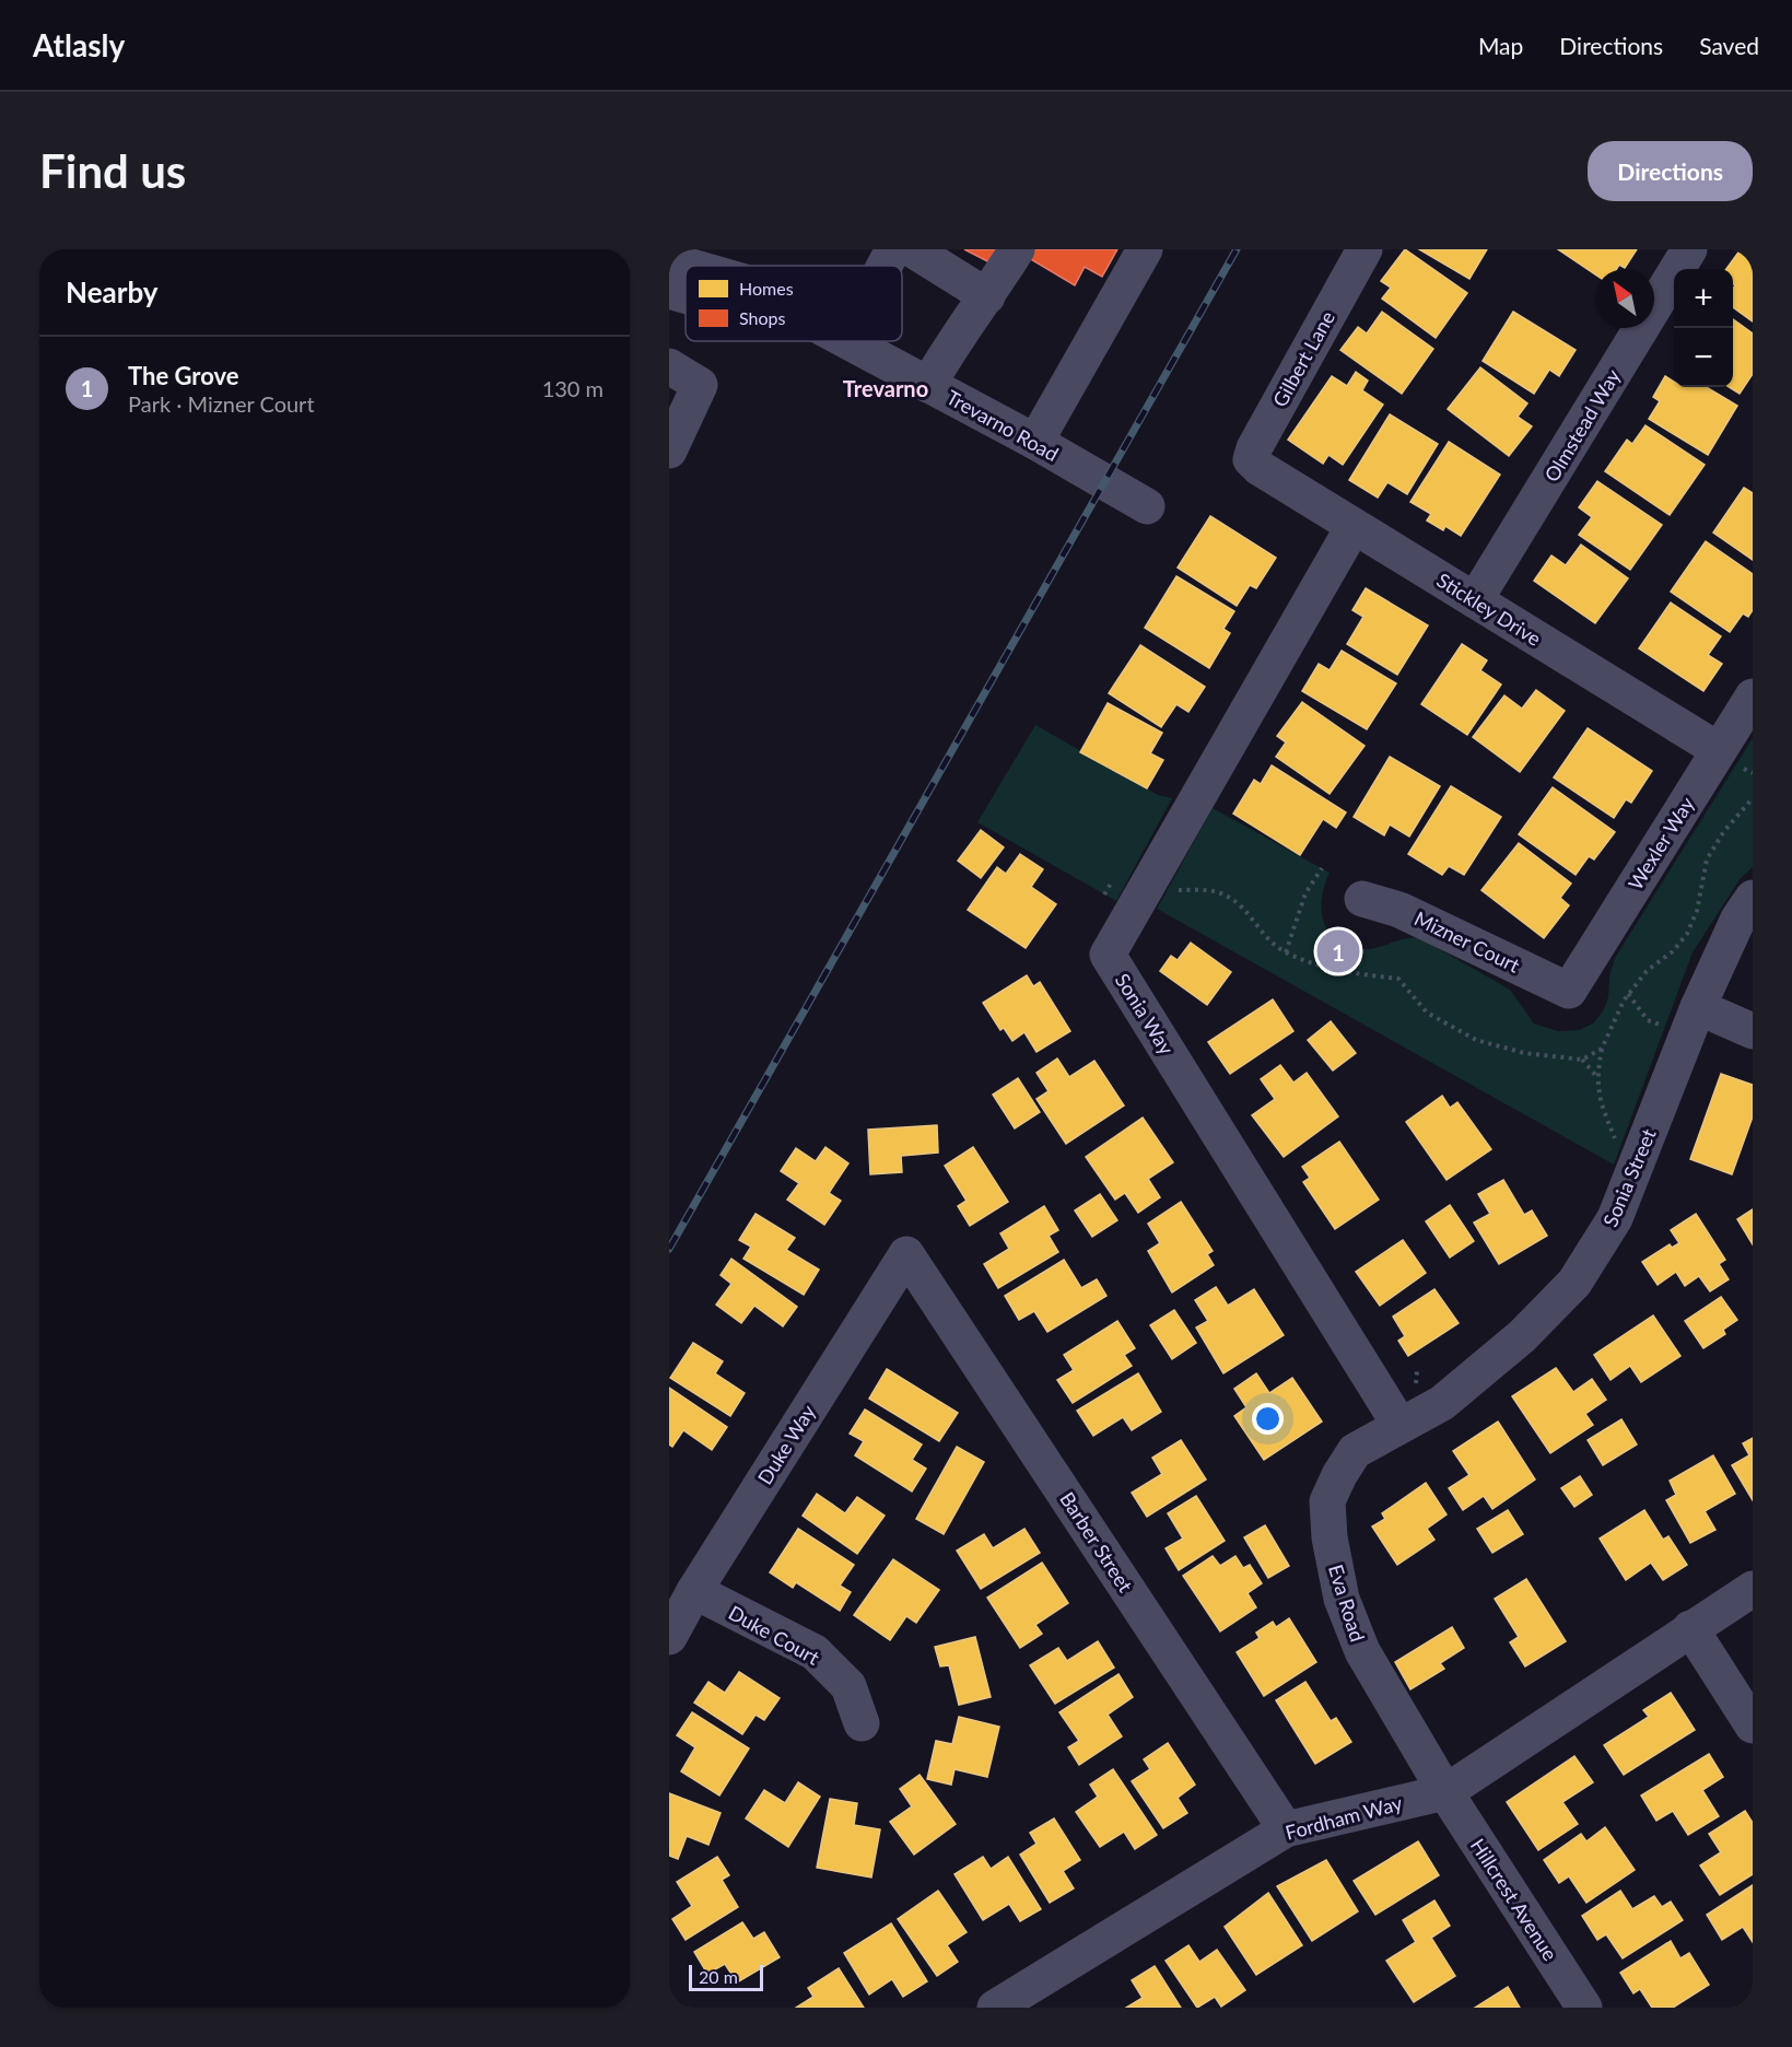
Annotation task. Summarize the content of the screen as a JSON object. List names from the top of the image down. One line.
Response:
{"streets":{"street":["Gilbert Lane","Trevarno Road","Olmstead Way","Stickley Drive","Wexler Way","Mizner Court","Sonia Way","Sonia Street","Duke Way","Barber Street","Eva Road","Duke Court","Fordham Way","Hillcrest Avenue"]},"crossings":[["Gilbert Lane","Stickley Drive"],["Olmstead Way","Stickley Drive"],["Stickley Drive","Wexler Way"],["Stickley Drive","Sonia Way"],["Wexler Way","Mizner Court"],["Sonia Way","Sonia Street"],["Sonia Way","Eva Road"],["Sonia Street","Eva Road"],["Duke Way","Barber Street"],["Duke Way","Duke Court"],["Barber Street","Fordham Way"],["Eva Road","Fordham Way"],["Eva Road","Hillcrest Avenue"],["Fordham Way","Hillcrest Avenue"]],"districts":["Trevarno"],"legend":["Homes","Shops"],"scale_bar":"20 m","north":"top left","page":{"header":"Atlasly","nav":["Map","Directions","Saved"],"buttons":"Directions","title":"Find us","heading":"Nearby","map_buttons":["+","−"],"list":[{"mark":"1","name":"The Grove","note":"Park · Mizner Court","value":"130 m"}],"pins":"1","scale":"20 m"}}
